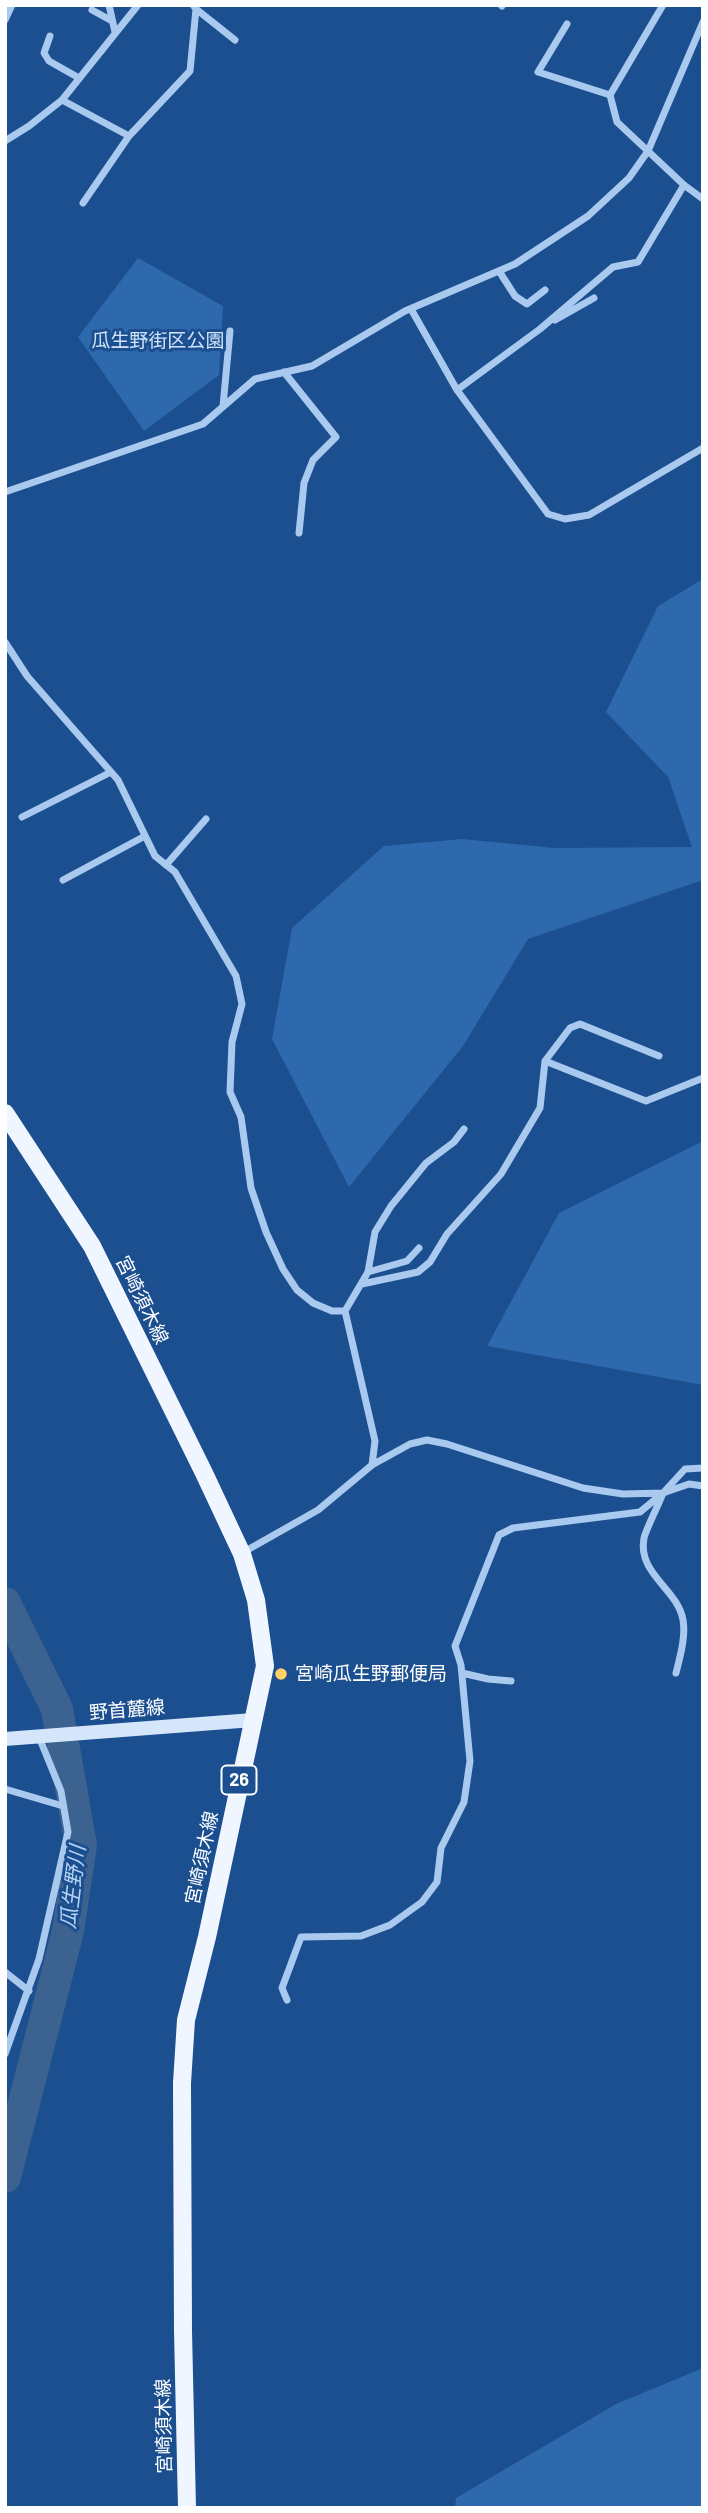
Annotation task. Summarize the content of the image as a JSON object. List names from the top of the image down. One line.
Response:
{"streets":{"main road":["宮崎須木線","野首麓線","26"]},"crossings":[["宮崎須木線","野首麓線"]],"water":["瓜生野川"],"parks":["瓜生野街区公園"],"places":["宮崎瓜生野郵便局"]}
